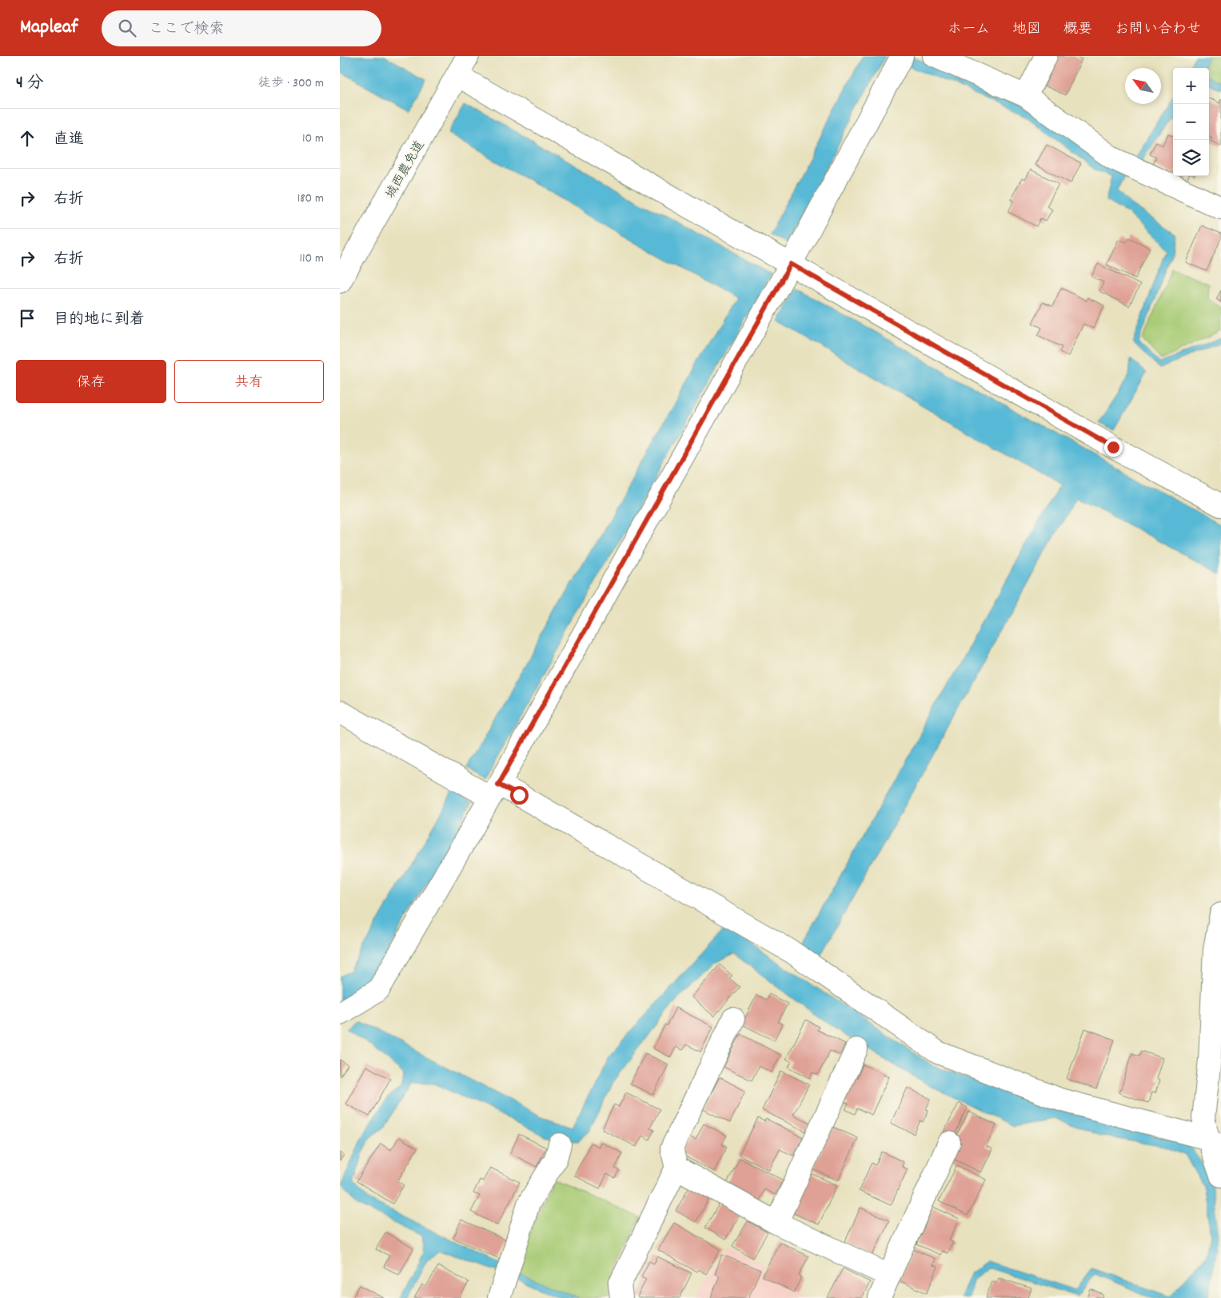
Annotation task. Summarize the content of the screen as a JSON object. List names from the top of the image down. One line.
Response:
{"streets":{"street":["城西農免道"]},"north":"top left","page":{"header":"Mapleaf","search":"ここで検索","nav":["ホーム","地図","概要","お問い合わせ"],"heading":["4 分","徒歩 · 300 m"],"map_buttons":["+","−"],"list":[["直進","10 m"],["右折","180 m"],["右折","110 m"],"目的地に到着"],"buttons":["保存","共有"]}}
